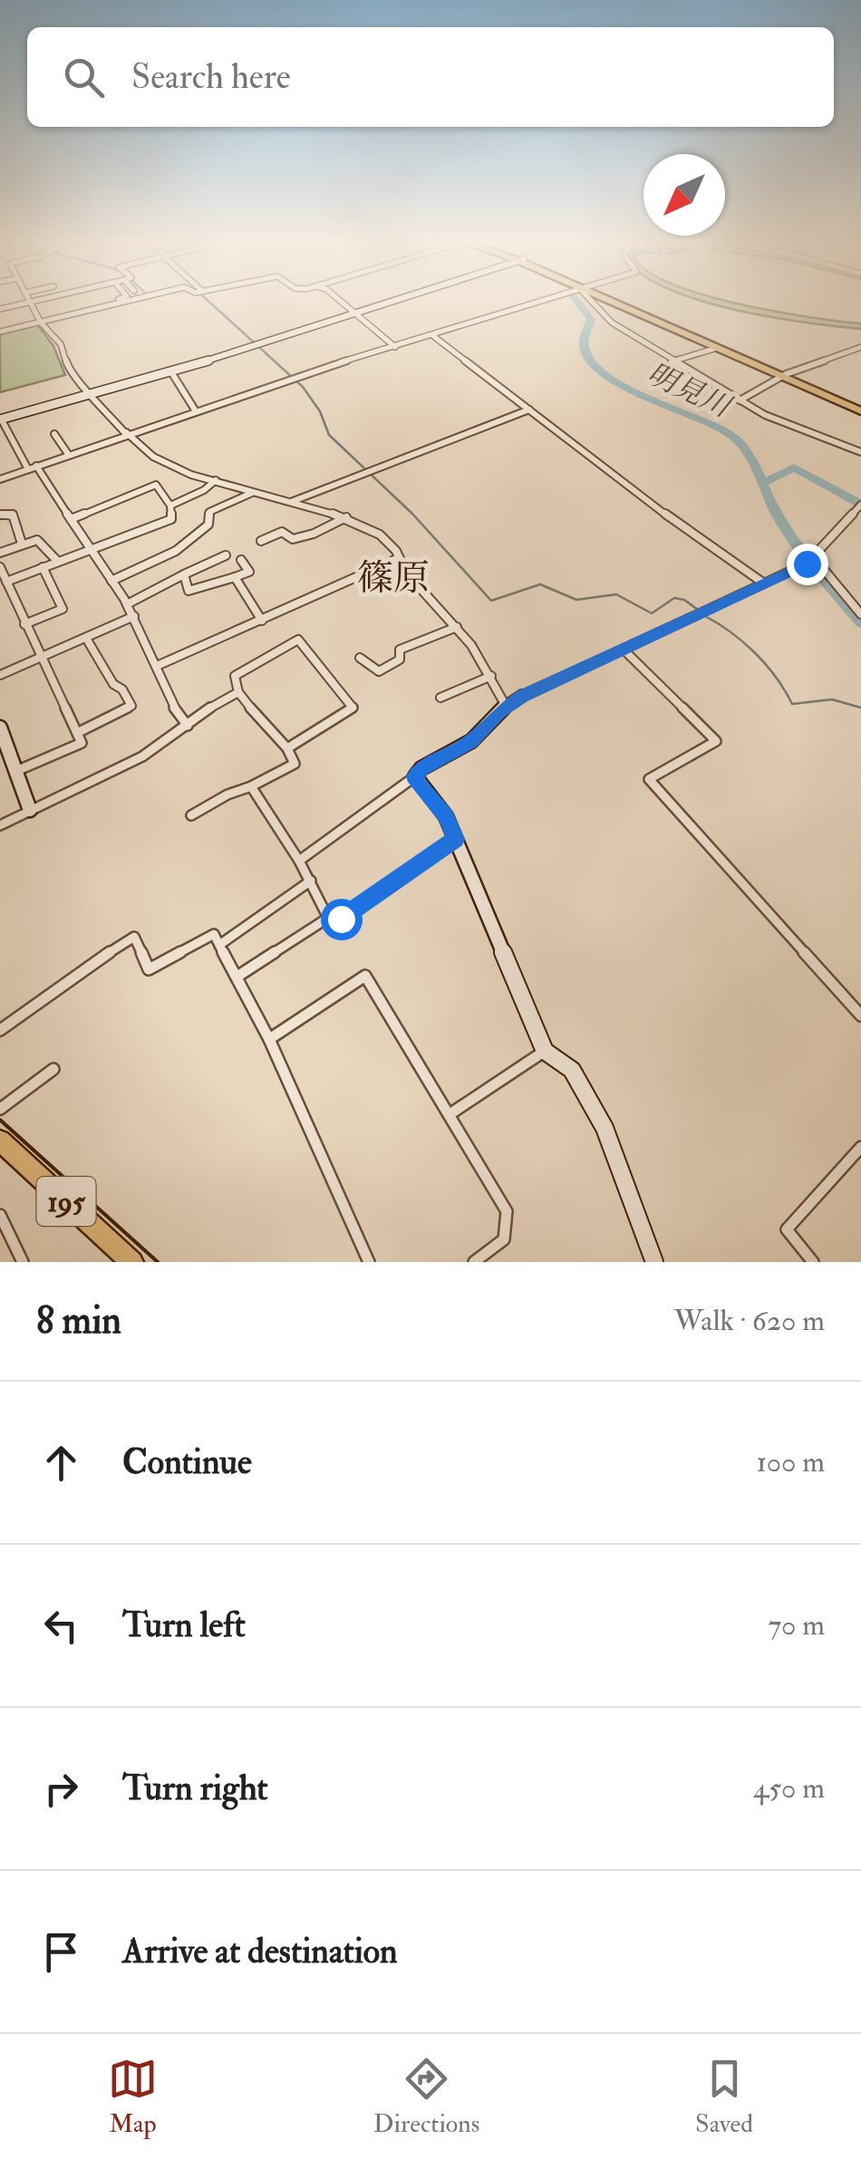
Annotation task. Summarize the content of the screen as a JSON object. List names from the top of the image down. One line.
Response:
{"streets":{"highway":["195"]},"districts":["篠原"],"water":["明見川"],"north":"bottom left","page":{"search":"Search here","heading":["8 min","Walk · 620 m"],"list":[["Continue","100 m"],["Turn left","70 m"],["Turn right","450 m"],"Arrive at destination"],"nav":["Map","Directions","Saved"]}}
